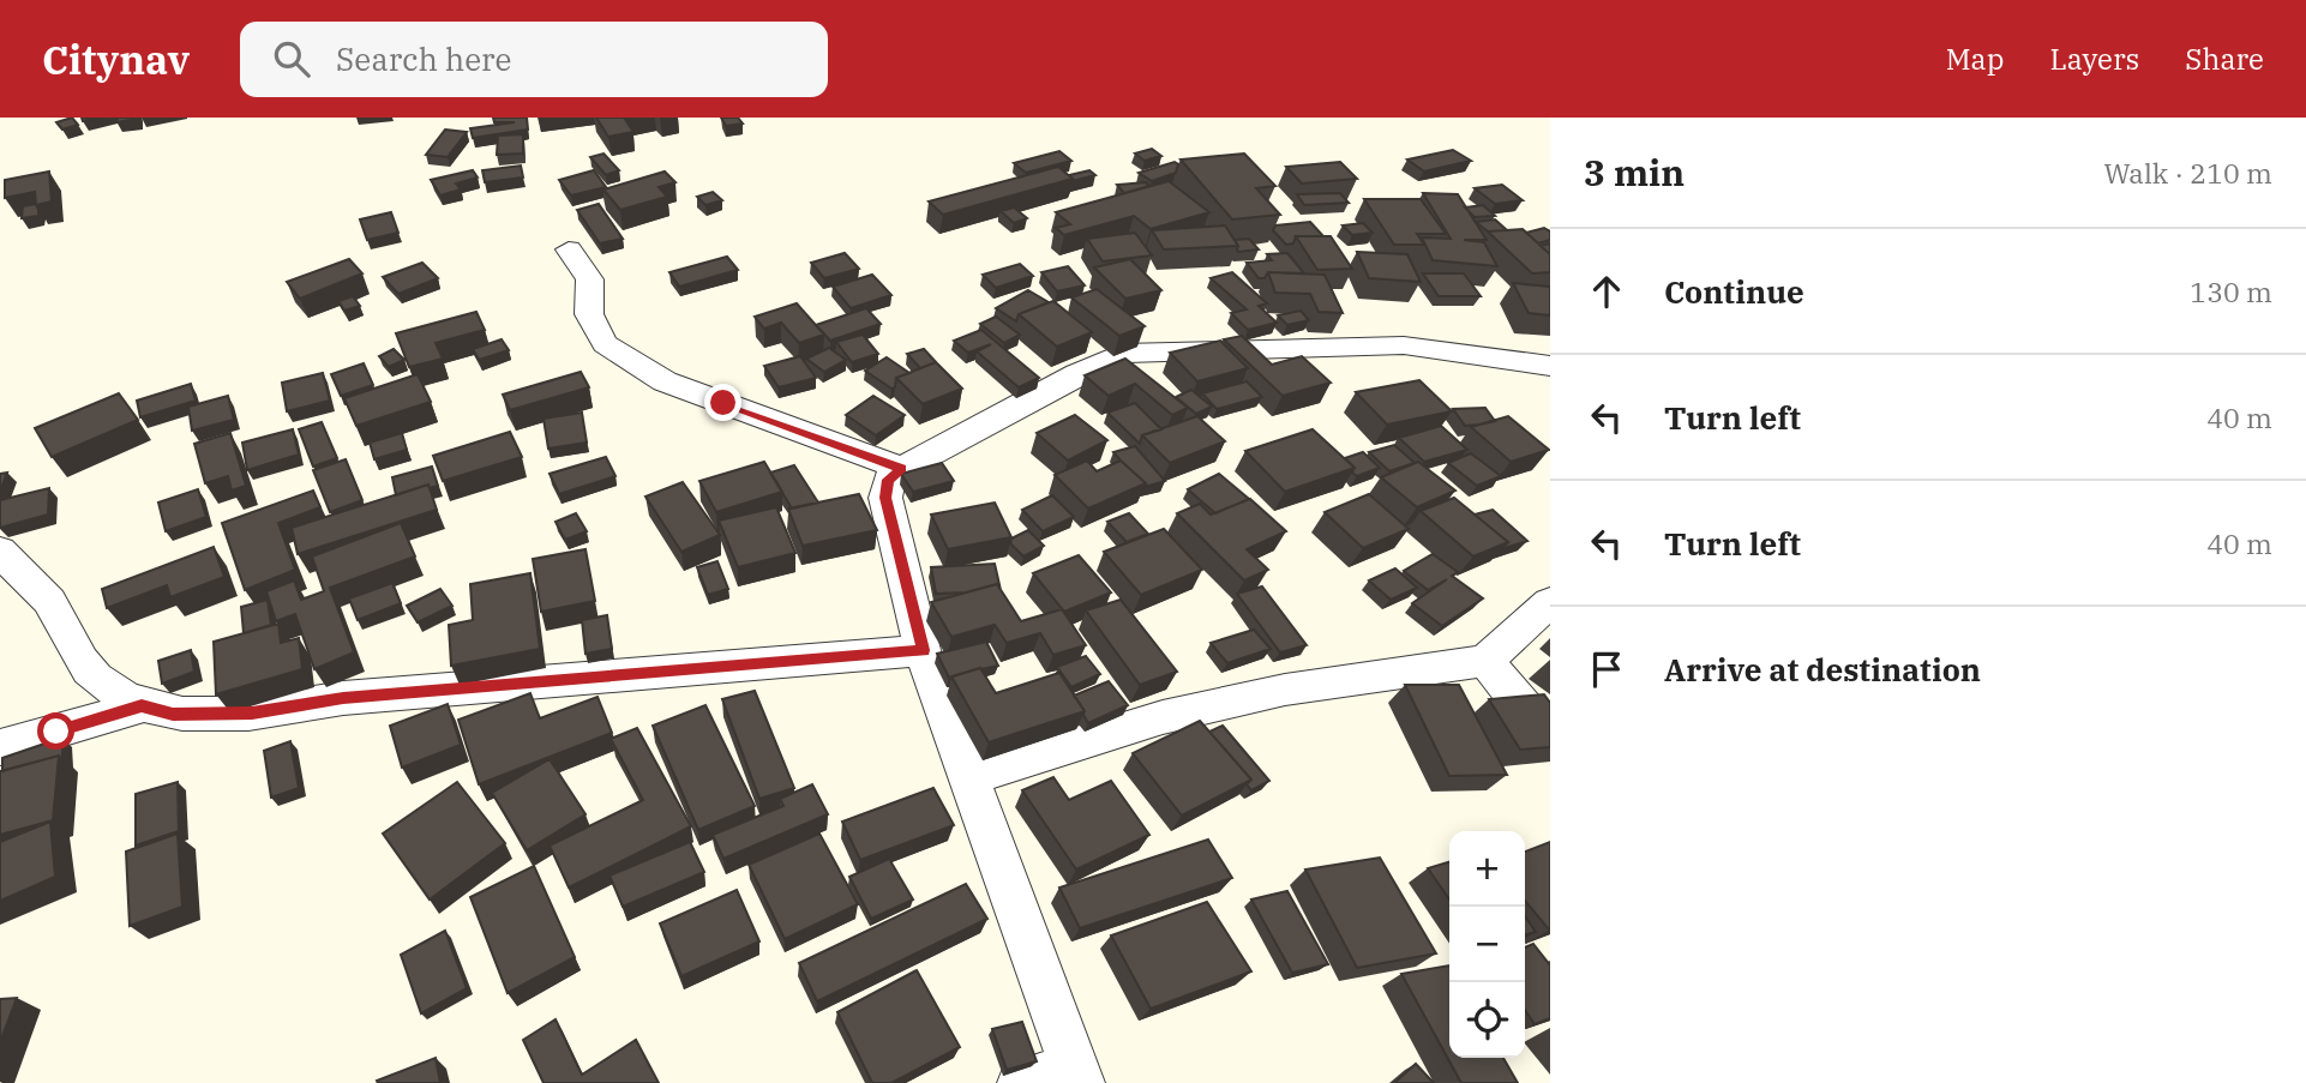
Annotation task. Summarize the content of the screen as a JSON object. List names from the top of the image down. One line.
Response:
{"page":{"header":"Citynav","search":"Search here","nav":["Map","Layers","Share"],"heading":["3 min","Walk · 210 m"],"list":[["Continue","130 m"],["Turn left","40 m"],["Turn left","40 m"],"Arrive at destination"],"map_buttons":["+","−"]}}
